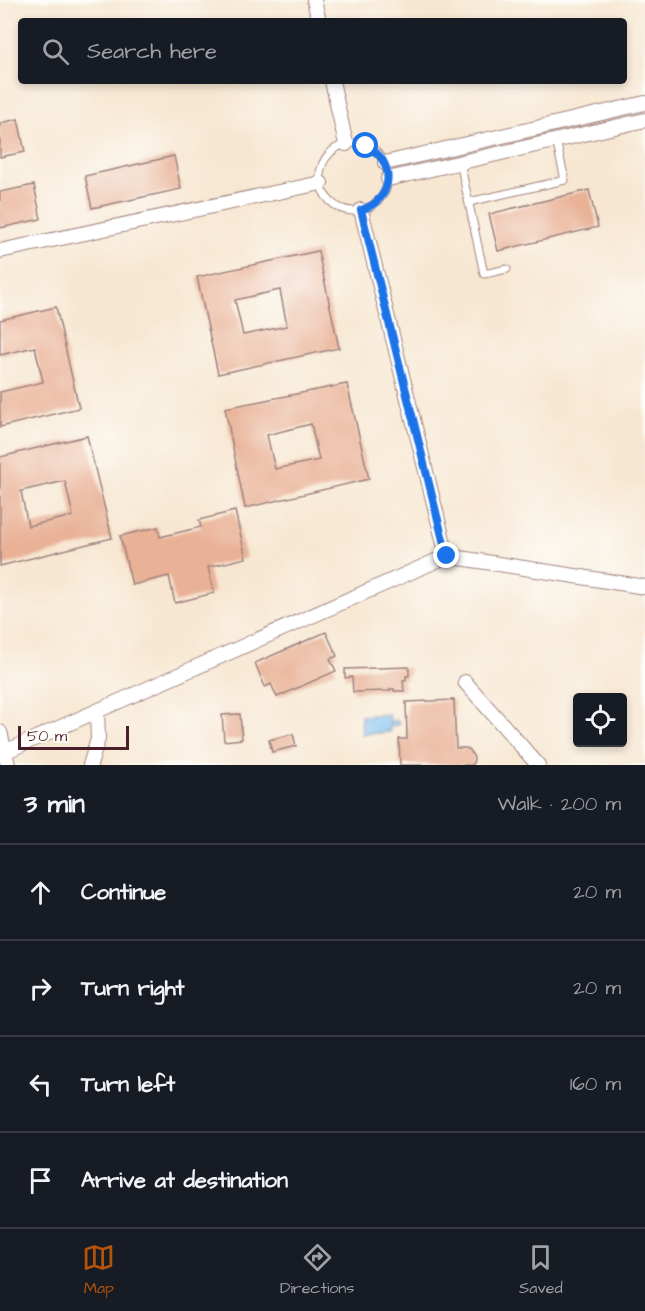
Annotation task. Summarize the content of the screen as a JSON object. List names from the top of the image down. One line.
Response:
{"scale_bar":"50 m","page":{"search":"Search here","scale":"50 m","heading":["3 min","Walk · 200 m"],"list":[["Continue","20 m"],["Turn right","20 m"],["Turn left","160 m"],"Arrive at destination"],"nav":["Map","Directions","Saved"]}}
